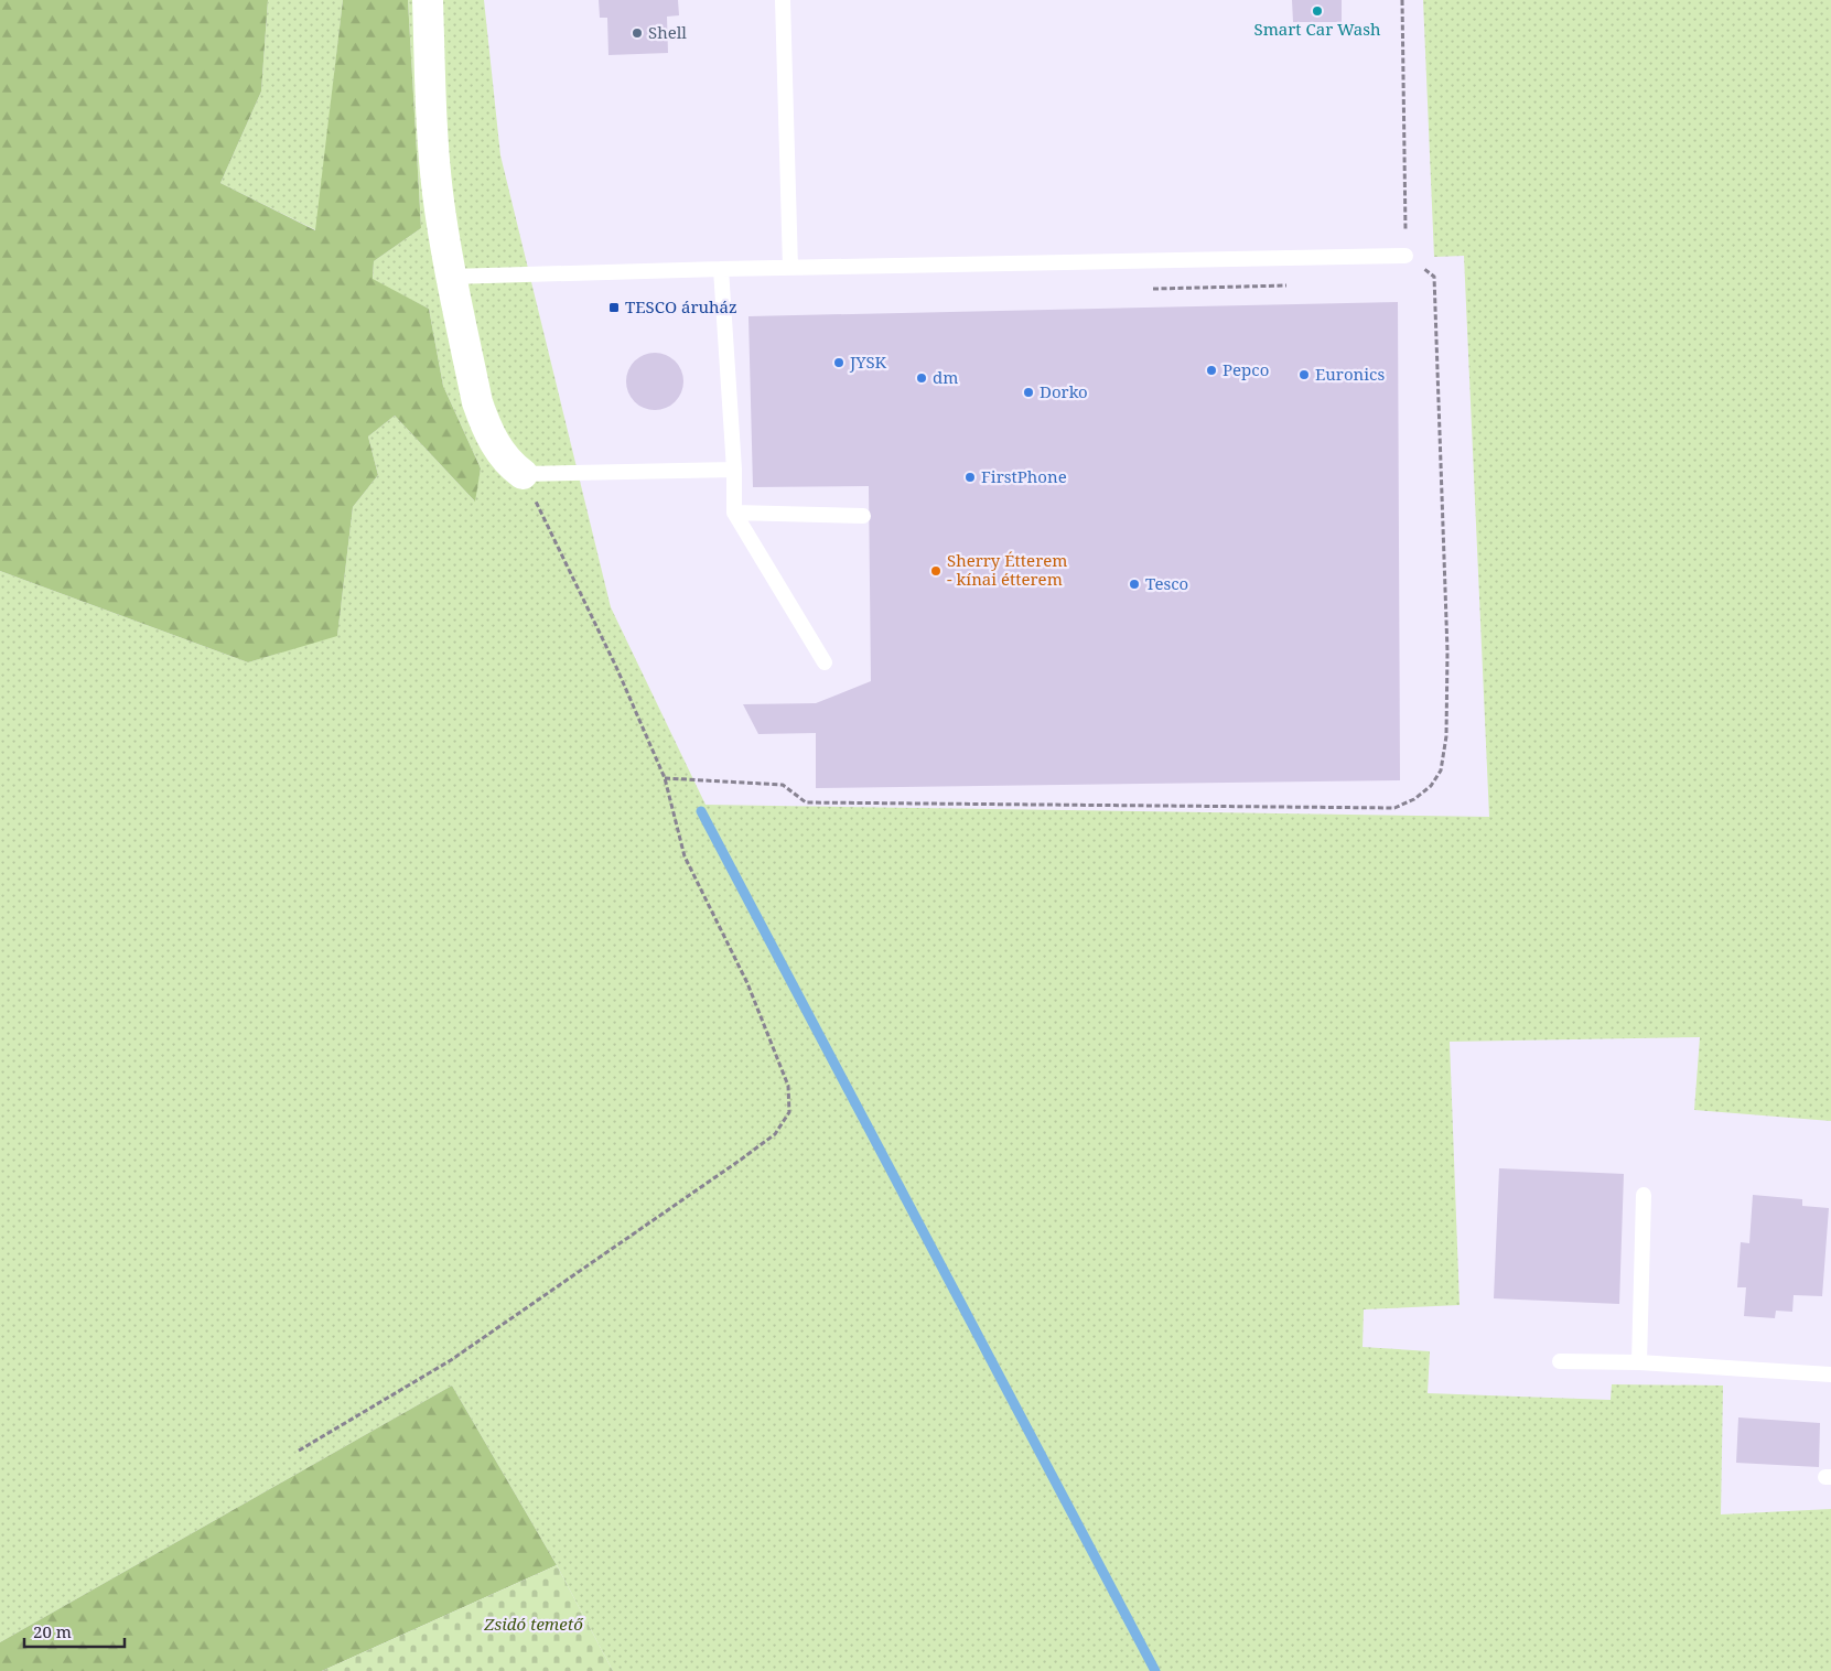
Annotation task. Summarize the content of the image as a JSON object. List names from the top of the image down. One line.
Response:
{"parks":["Zsidó temető"],"places":{"other":["Smart Car Wash","Shell","JYSK","Pepco","Euronics","dm","Dorko","FirstPhone","Sherry Étterem - kínai étterem","Tesco"],"transit":["TESCO áruház"]},"scale_bar":"20 m"}
